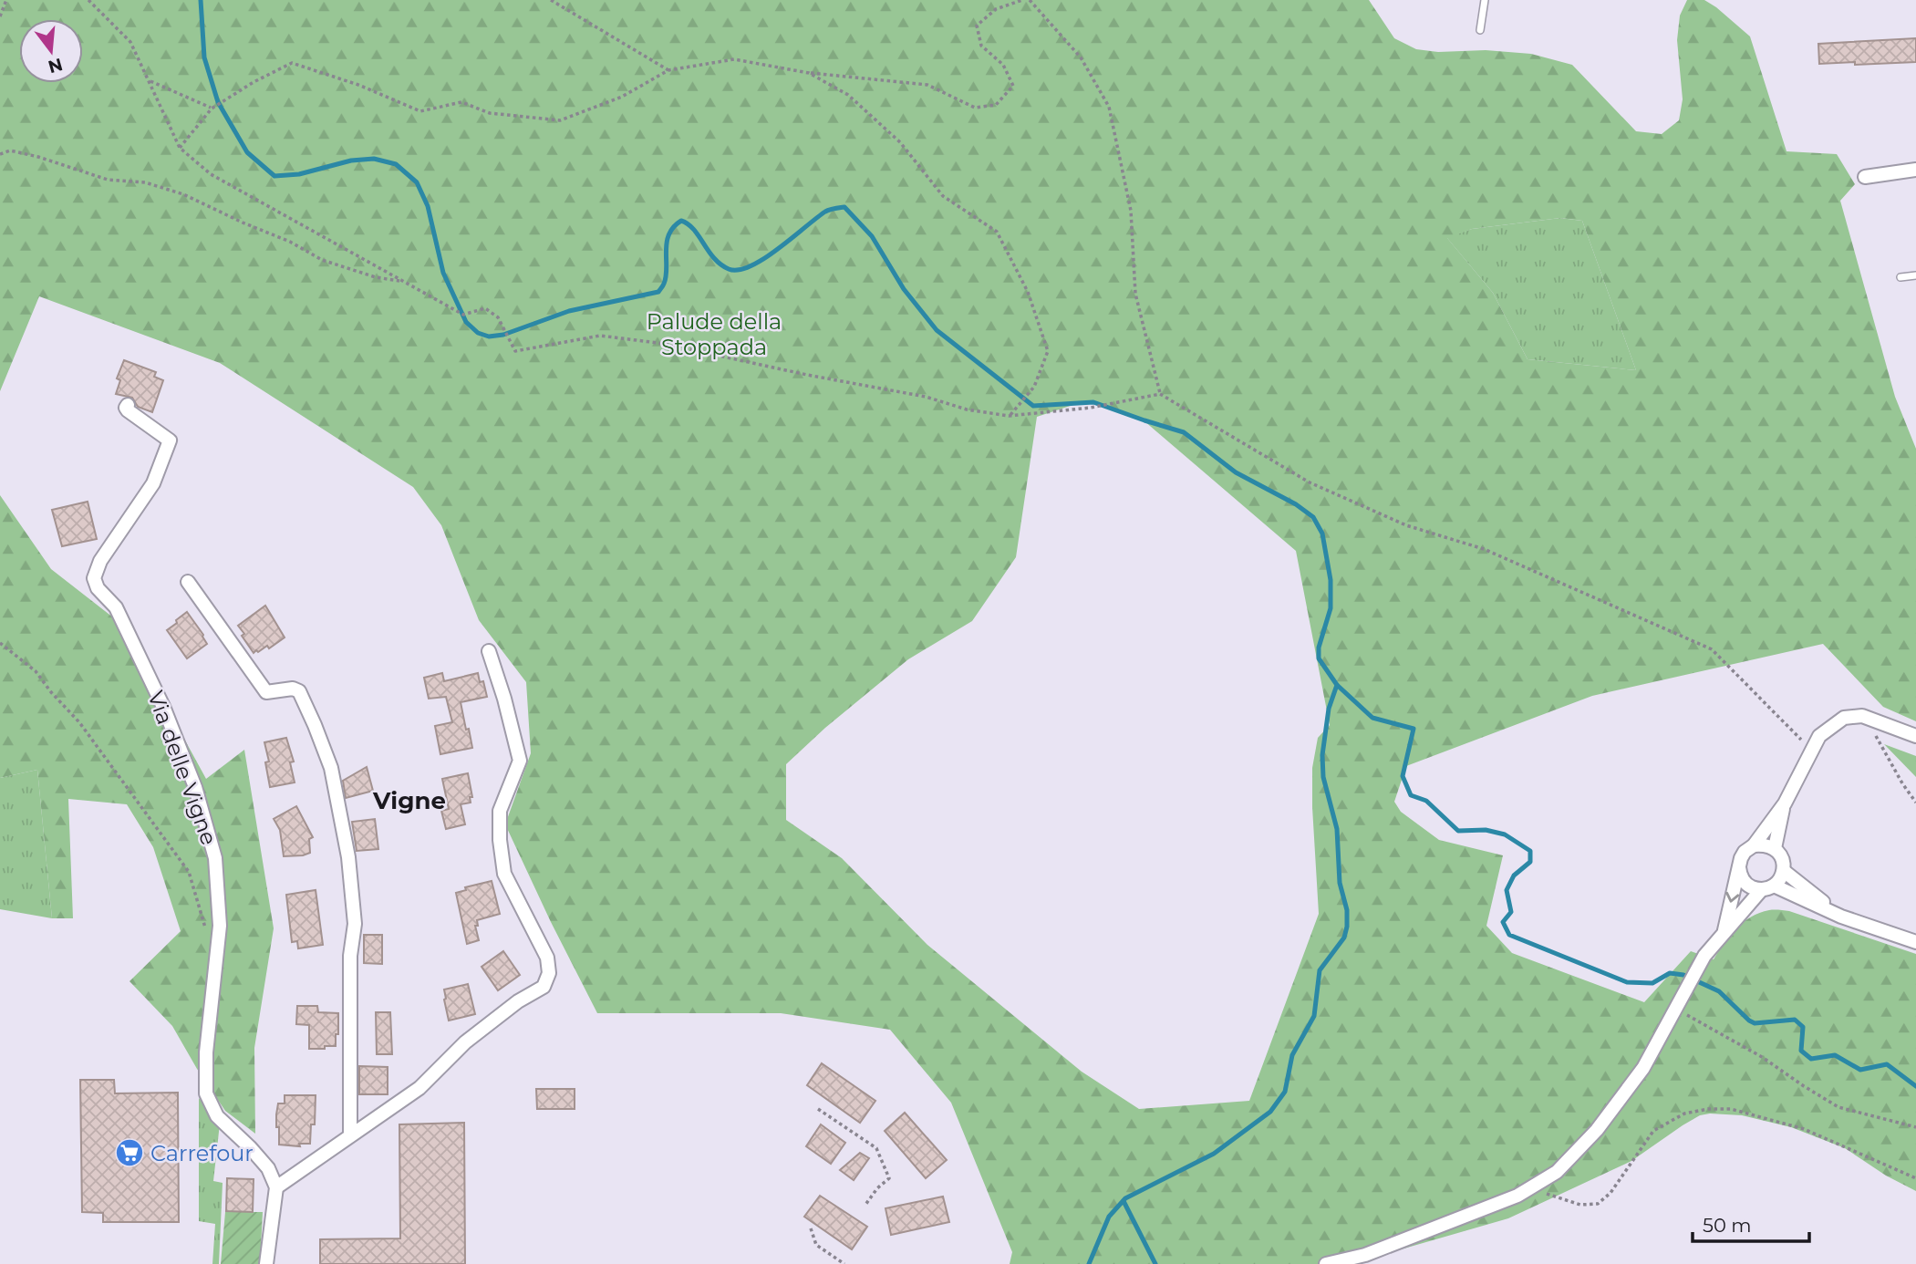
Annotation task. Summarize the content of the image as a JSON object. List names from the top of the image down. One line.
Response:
{"streets":{"street":["Via delle Vigne"]},"districts":["Vigne"],"parks":["Palude della Stoppada"],"places":{"supermarket":["Carrefour"]},"scale_bar":"50 m","north":"bottom"}
